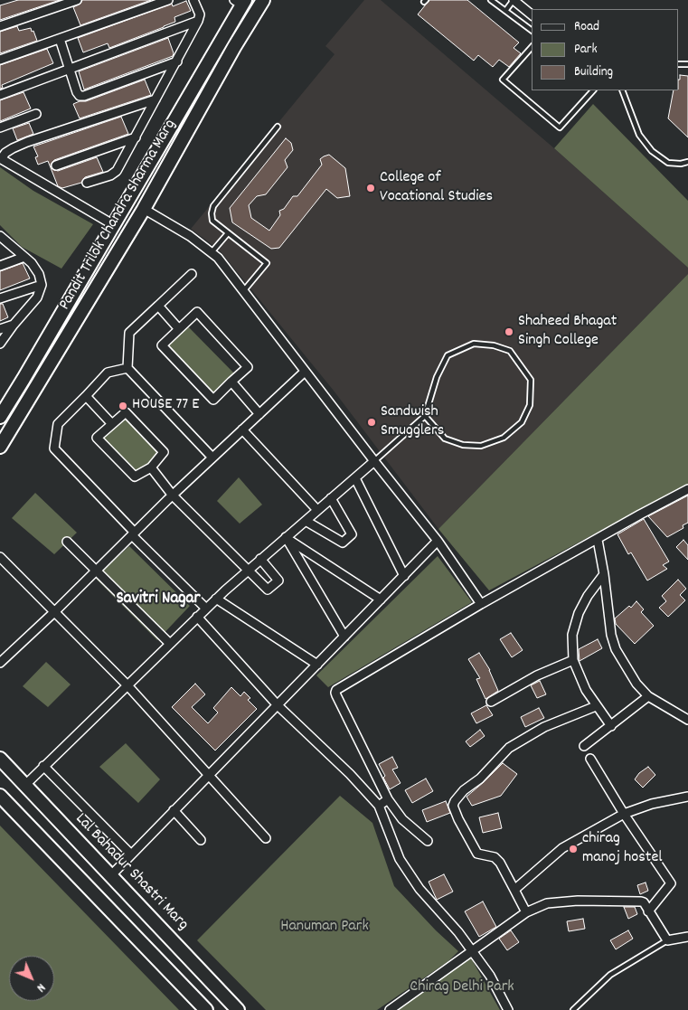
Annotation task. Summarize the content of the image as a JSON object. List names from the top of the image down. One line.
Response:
{"streets":{"main road":["Pandit Trilok Chandra Sharma Marg","Lal Bahadur Shastri Marg"]},"districts":["Savitri Nagar"],"parks":["Hanuman Park","Chirag Delhi Park"],"places":["College of Vocational Studies","Shaheed Bhagat Singh College","HOUSE 77 E","Sandwish Smugglers","chirag manoj hostel"],"legend":["Road","Park","Building"],"north":"bottom right"}
